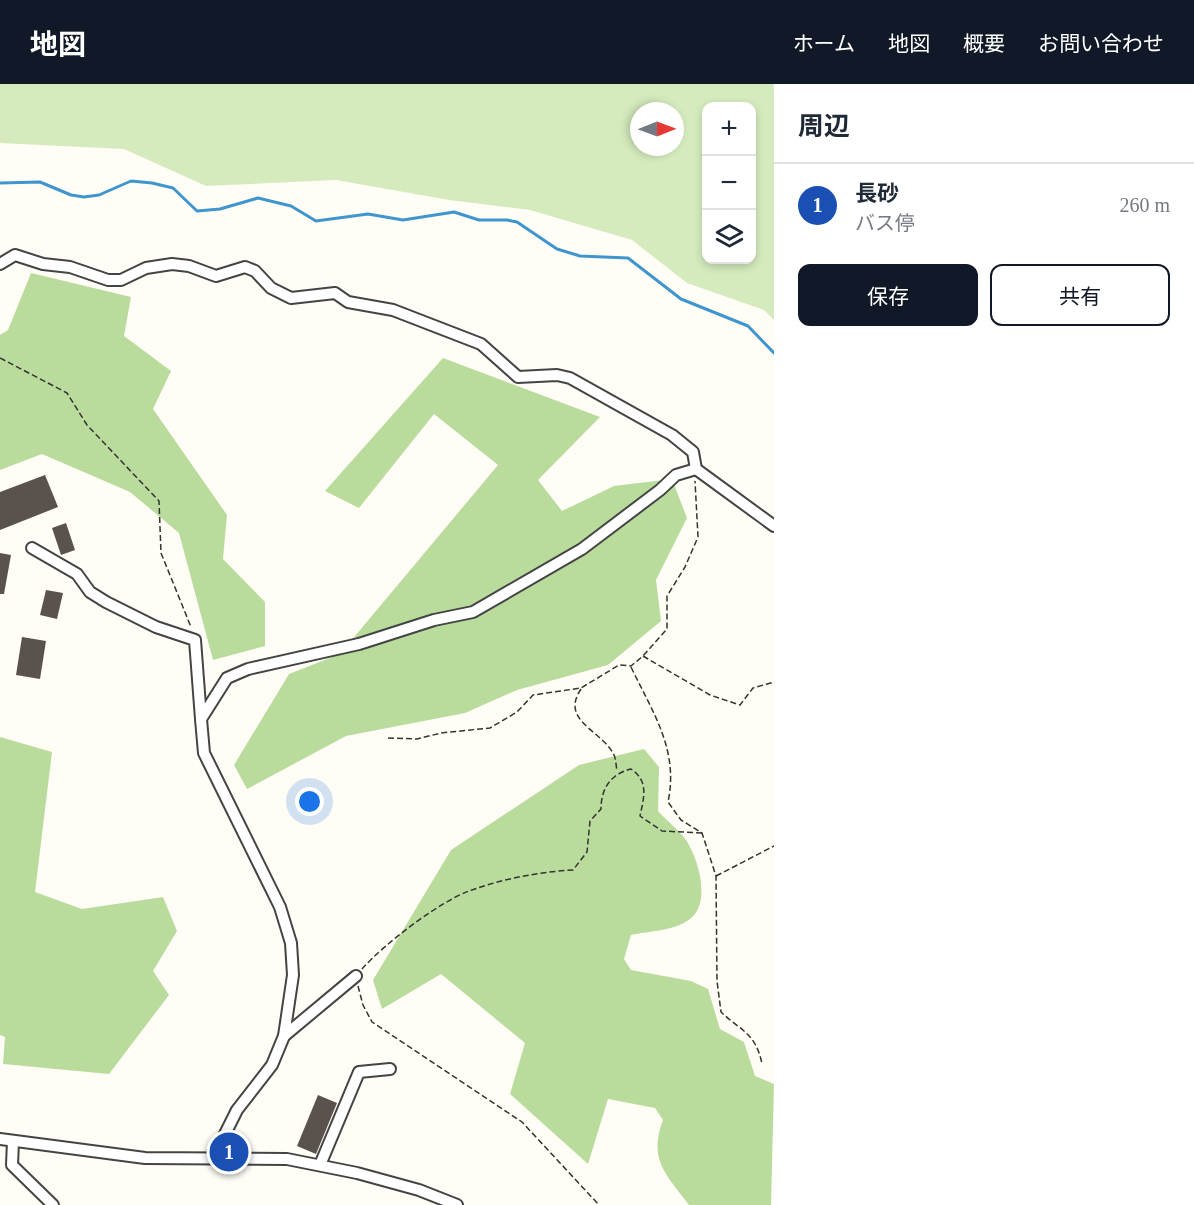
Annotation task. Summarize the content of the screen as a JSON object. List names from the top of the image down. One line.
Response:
{"north":"right","page":{"header":"地図","nav":["ホーム","地図","概要","お問い合わせ"],"heading":"周辺","map_buttons":["+","−"],"list":[{"mark":"1","name":"長砂","note":"バス停","value":"260 m"}],"buttons":["保存","共有"],"pins":"1"}}
